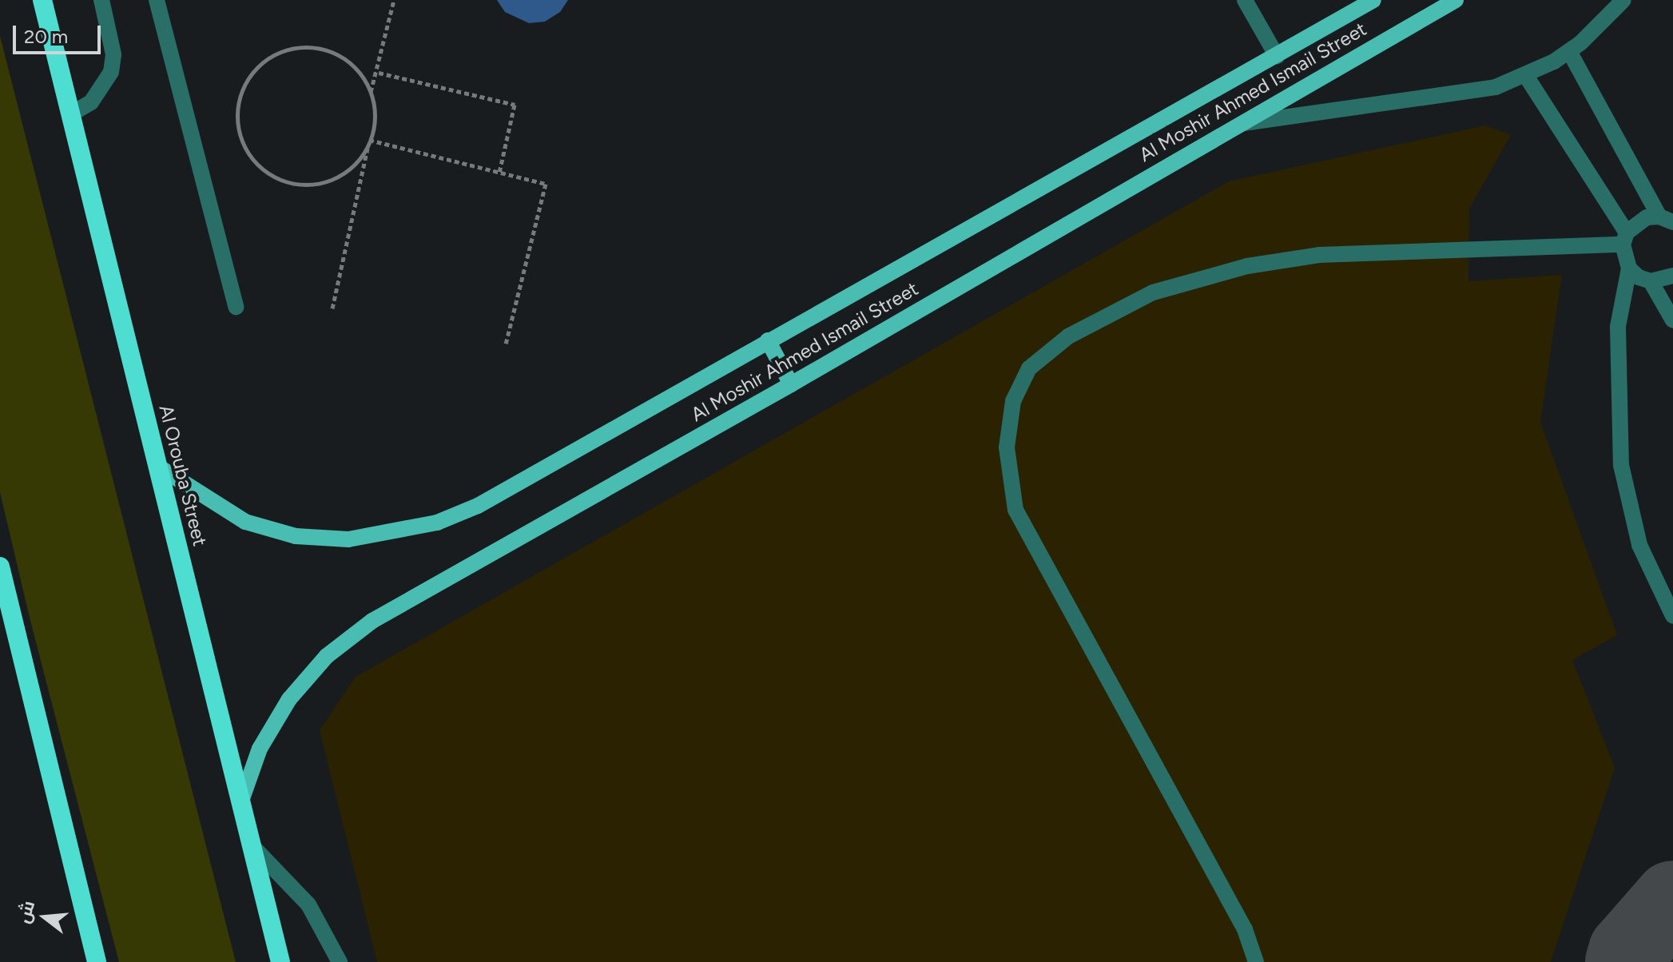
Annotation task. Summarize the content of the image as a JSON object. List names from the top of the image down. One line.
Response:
{"streets":{"highway":["Al Orouba Street"],"main road":["Al Moshir Ahmed Ismail Street"]},"crossings":[["Al Moshir Ahmed Ismail Street","Al Orouba Street"]],"scale_bar":"20 m","north":"left"}
